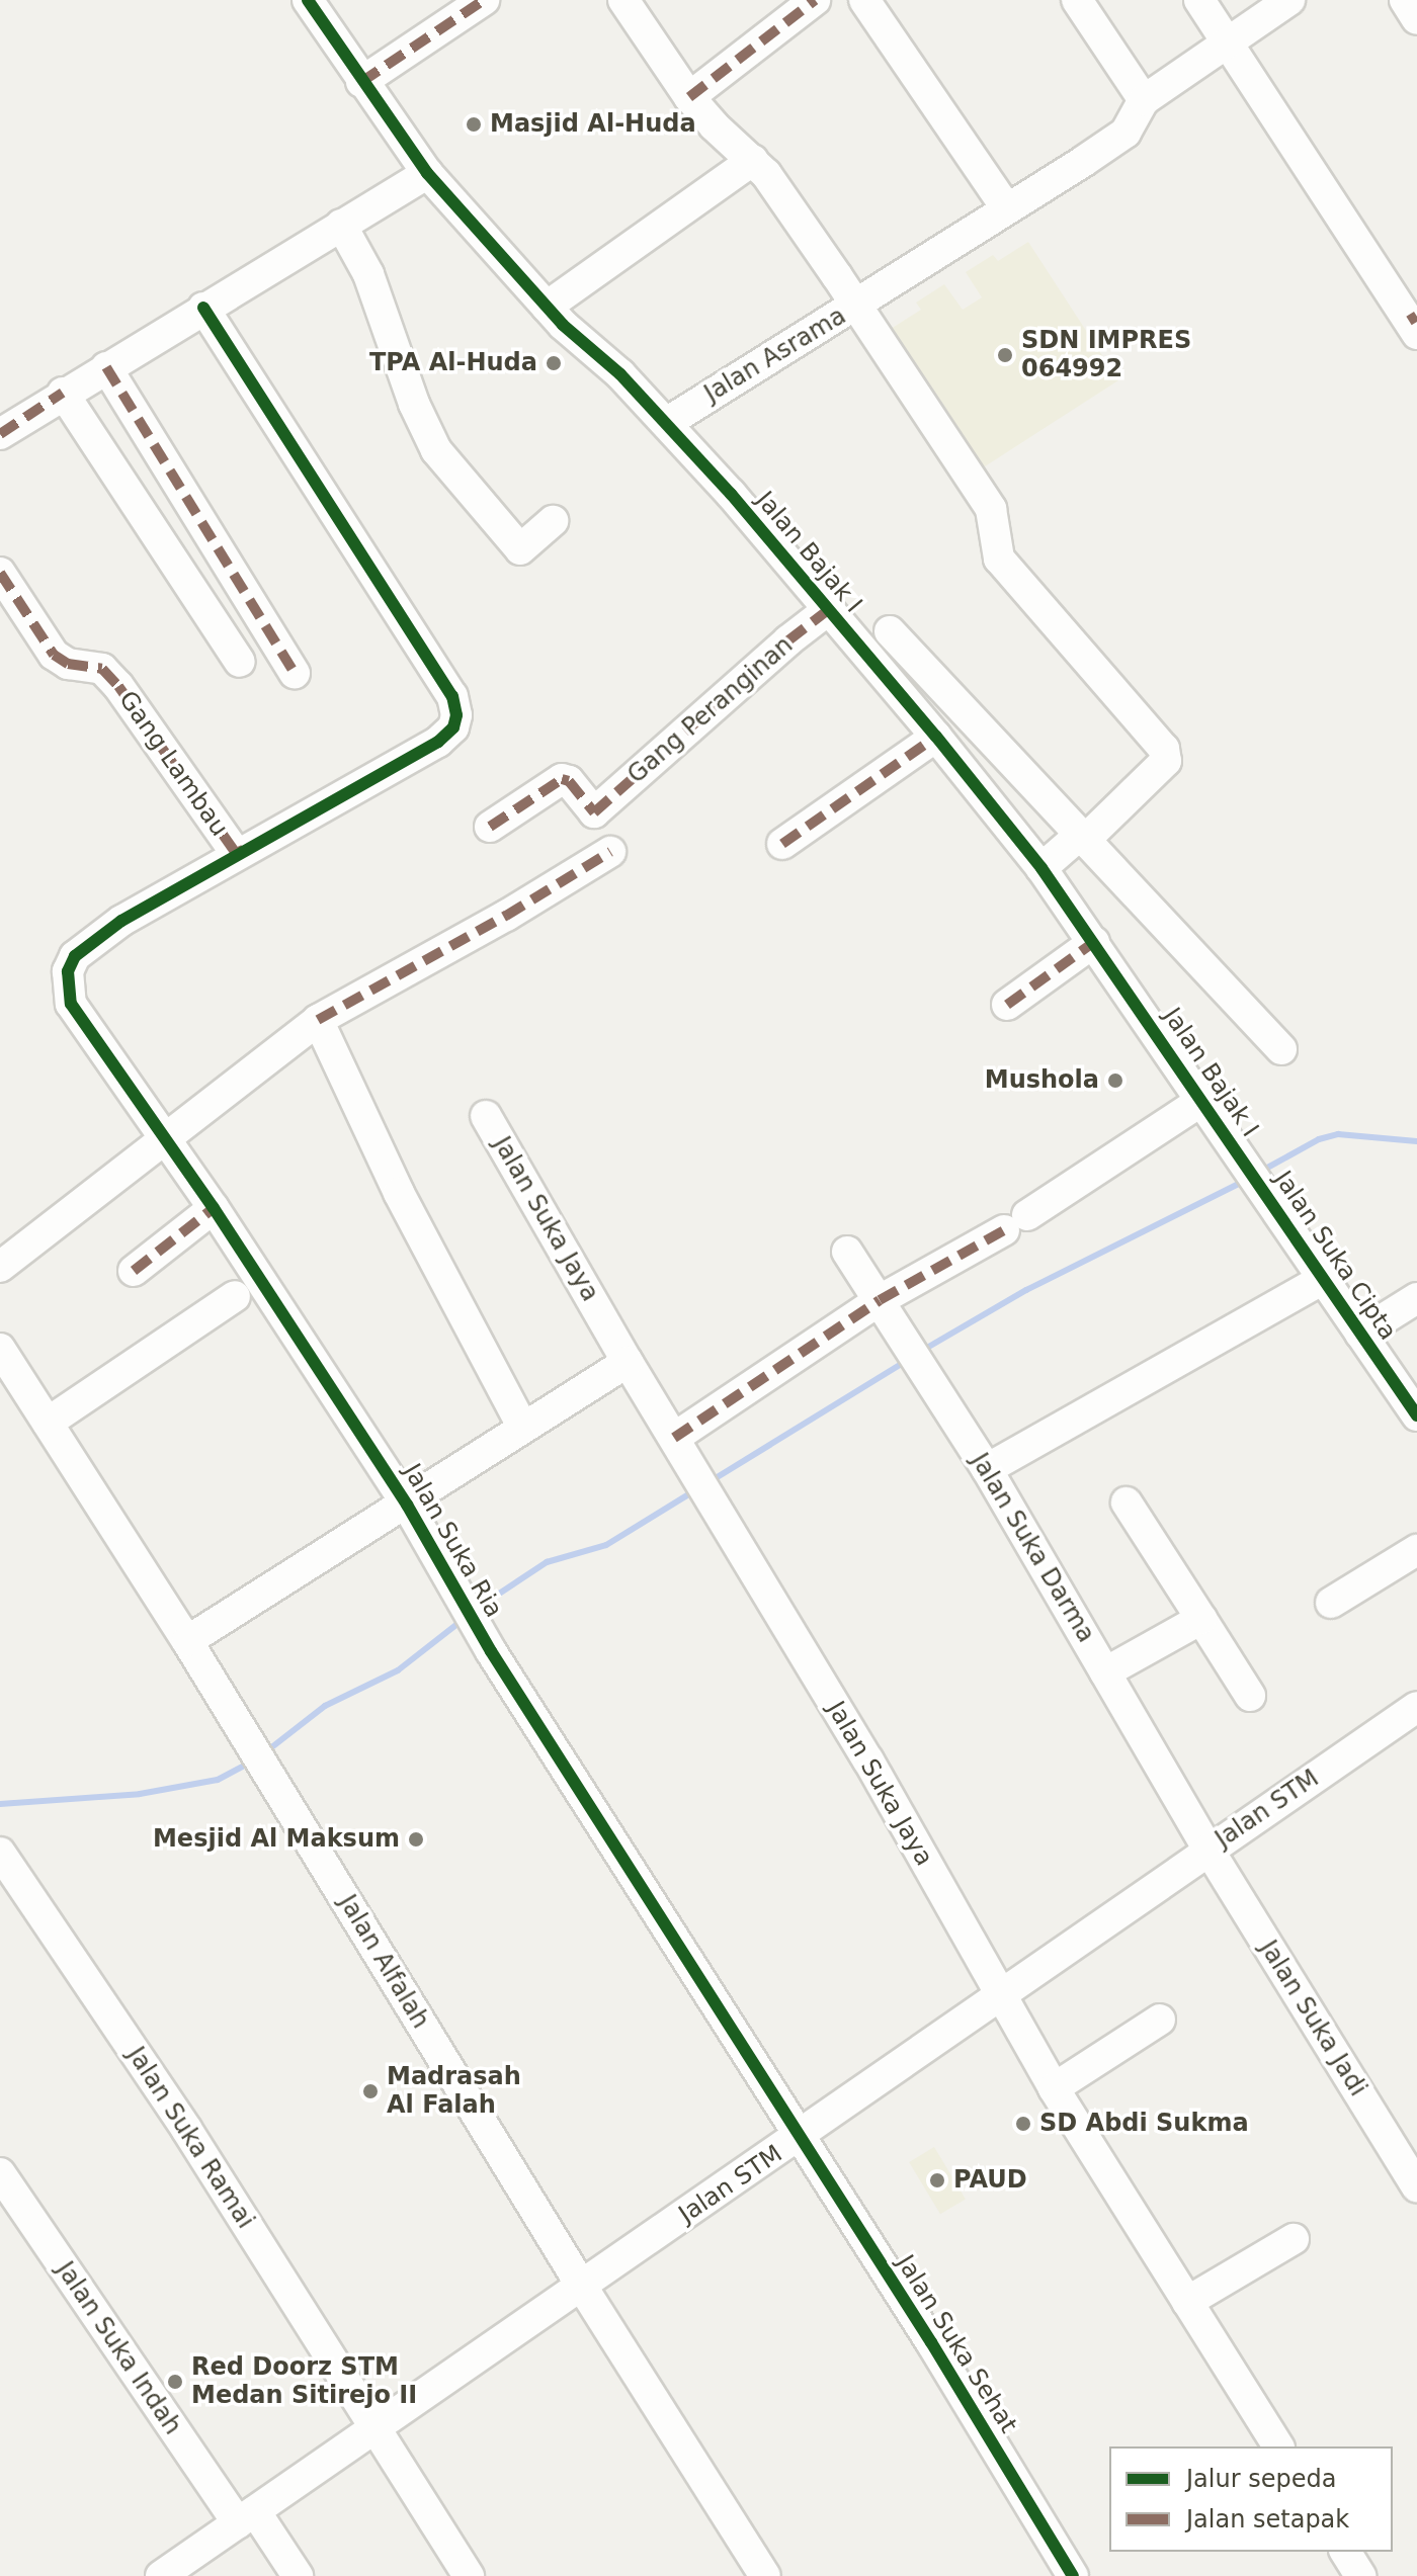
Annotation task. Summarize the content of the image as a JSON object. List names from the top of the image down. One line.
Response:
{"streets":{"street":["Jalan Asrama","Jalan Bajak I","Gang Peranginan","Gang Lambau","Jalan Suka Jaya","Jalan Suka Cipta","Jalan Suka Ria","Jalan Suka Darma","Jalan STM","Jalan Alfalah","Jalan Suka Jadi","Jalan Suka Ramai","Jalan Suka Sehat","Jalan Suka Indah"]},"crossings":[["Jalan Asrama","Jalan Bajak I"],["Jalan Bajak I","Gang Peranginan"],["Jalan Bajak I","Jalan Suka Cipta"],["Gang Lambau","Jalan Suka Ria"],["Jalan Suka Jaya","Jalan STM"],["Jalan Suka Ria","Jalan STM"],["Jalan Suka Ria","Jalan Suka Sehat"],["Jalan Suka Darma","Jalan STM"],["Jalan Suka Darma","Jalan Suka Jadi"],["Jalan STM","Jalan Alfalah"],["Jalan STM","Jalan Suka Jadi"],["Jalan STM","Jalan Suka Ramai"],["Jalan STM","Jalan Suka Sehat"],["Jalan STM","Jalan Suka Indah"]],"places":["Masjid Al-Huda","SDN IMPRES 064992","TPA Al-Huda","Mushola","Mesjid Al Maksum","Madrasah Al Falah","SD Abdi Sukma","PAUD","Red Doorz STM Medan Sitirejo II"],"legend":["Jalur sepeda","Jalan setapak"]}
